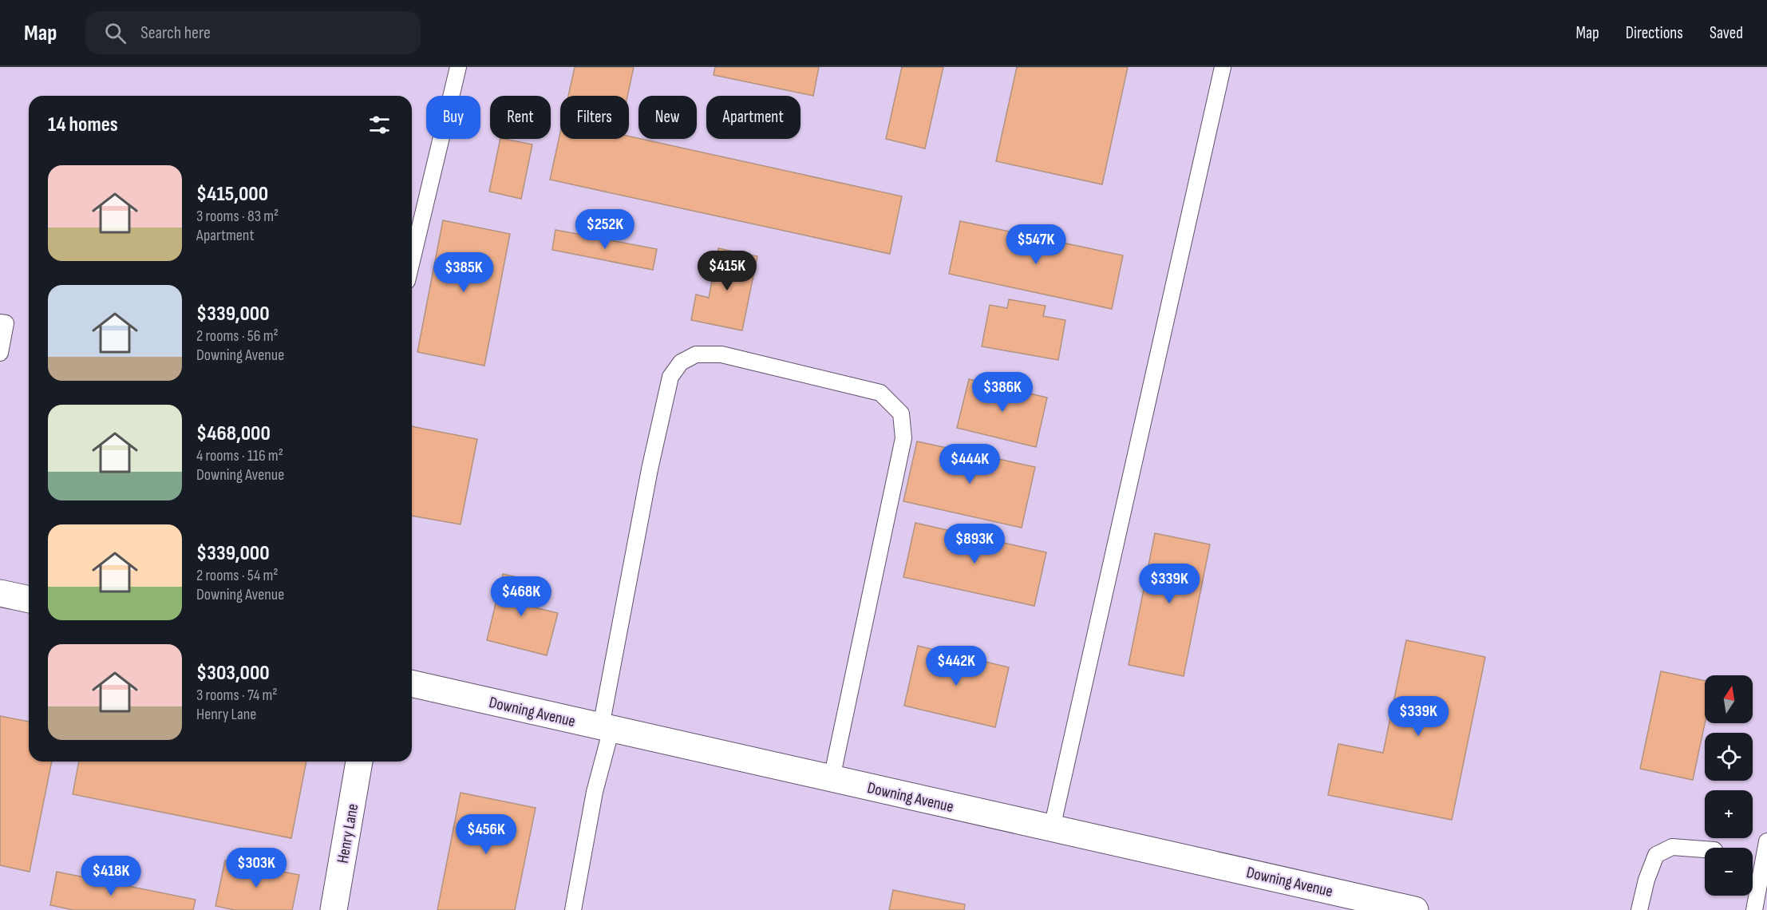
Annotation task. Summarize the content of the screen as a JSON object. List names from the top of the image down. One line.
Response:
{"streets":{"street":["Downing Avenue","Henry Lane"]},"north":"top","page":{"header":"Map","search":"Search here","nav":["Map","Directions","Saved"],"chip":["Buy","Rent","Filters","New","Apartment"],"heading":"14 homes","list":[{"name":"$415,000","note":"3 rooms · 83 m² · Apartment"},{"name":"$339,000","note":"2 rooms · 56 m² · Downing Avenue"},{"name":"$468,000","note":"4 rooms · 116 m² · Downing Avenue"},{"name":"$339,000","note":"2 rooms · 54 m² · Downing Avenue"},{"name":"$303,000","note":"3 rooms · 74 m² · Henry Lane"}],"price":["$252K","$547K","$415K","$385K","$386K","$444K","$893K","$339K","$468K","$442K","$339K","$456K","$303K","$418K"],"map_buttons":["+","−"]}}
